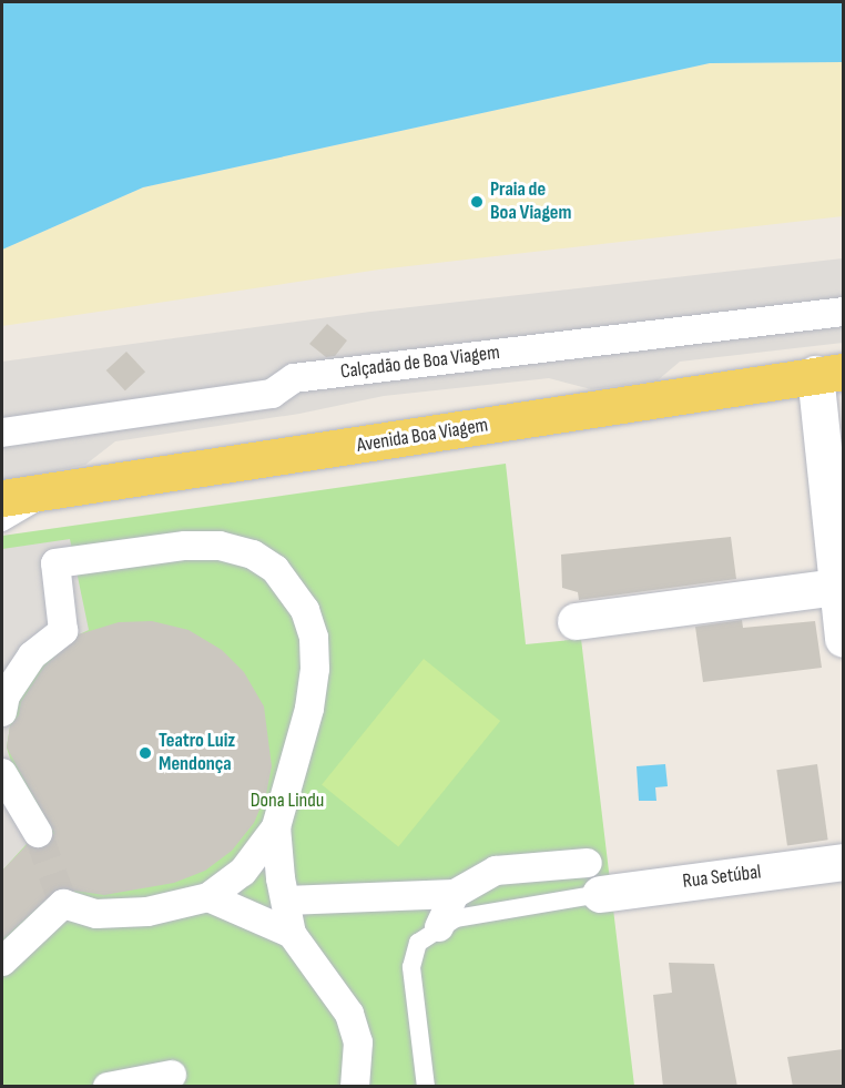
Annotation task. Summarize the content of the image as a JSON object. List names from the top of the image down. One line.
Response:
{"streets":{"main road":["Avenida Boa Viagem"],"street":["Calçadão de Boa Viagem","Rua Setúbal"]},"parks":["Dona Lindu"],"places":["Praia de Boa Viagem","Teatro Luiz Mendonça"]}
